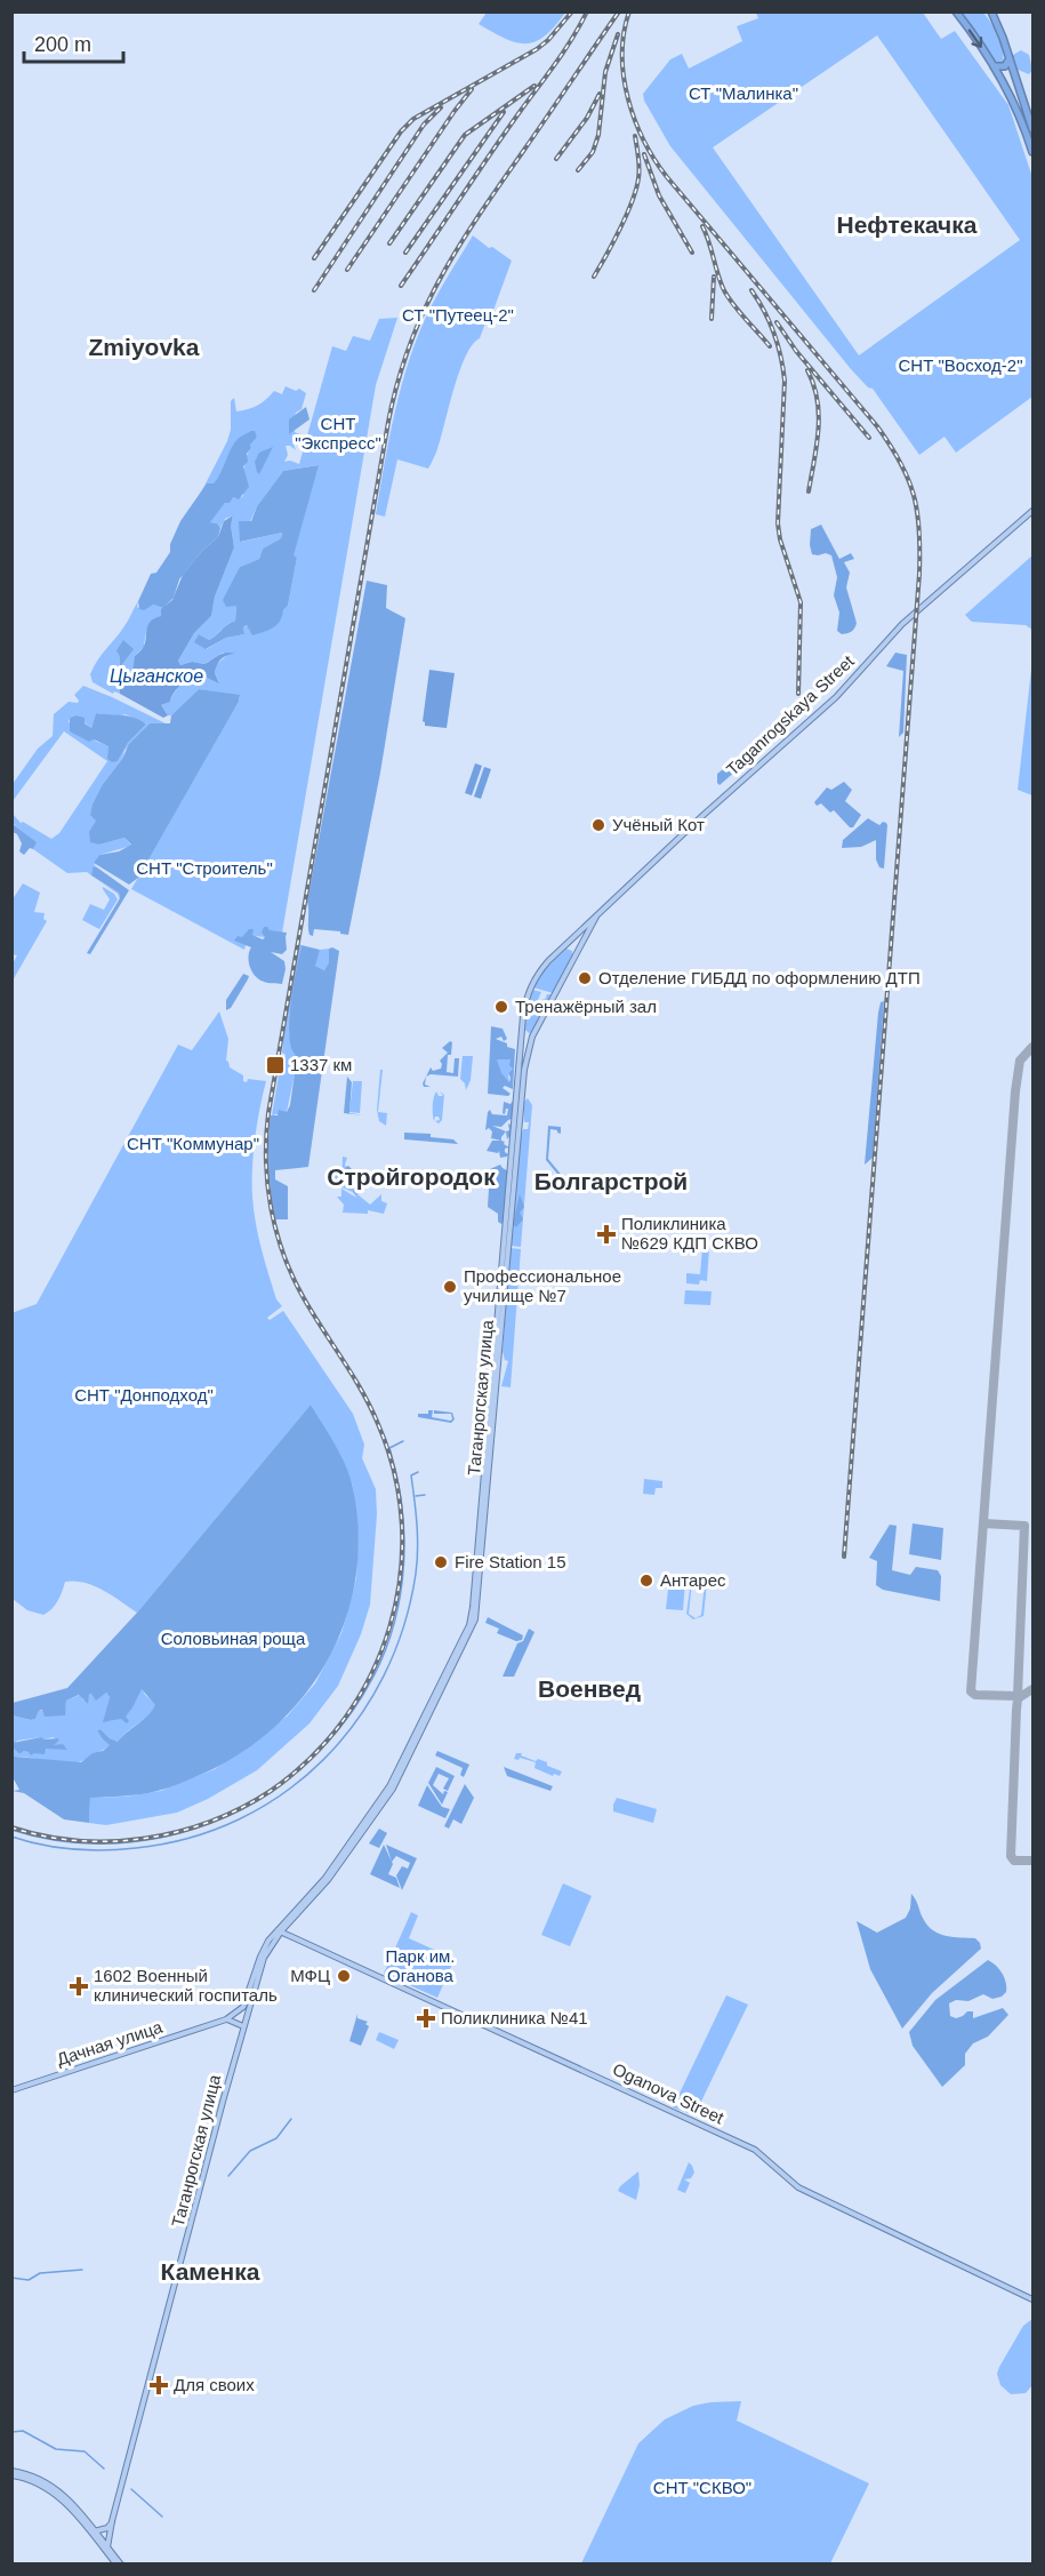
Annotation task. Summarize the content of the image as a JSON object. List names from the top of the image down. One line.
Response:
{"streets":{"main road":["Taganrogskaya Street","Таганрогская улица","Дачная улица","Oganova Street"]},"crossings":[["Taganrogskaya Street","Таганрогская улица"],["Таганрогская улица","Дачная улица"],["Таганрогская улица","Oganova Street"]],"districts":["Нефтекачка","Zmiyovka","Стройгородок","Болгарстрой","Военвед","Каменка"],"water":["Цыганское"],"parks":["СТ \"Малинка\"","СТ \"Путеец-2\"","СНТ \"Восход-2\"","СНТ \"Экспресс\"","СНТ \"Строитель\"","СНТ \"Коммунар\"","СНТ \"Донподход\"","Соловьиная роща","Парк им. Оганова","СНТ \"СКВО\""],"places":{"other":["Учёный Кот","Отделение ГИБДД по оформлению ДТП","Тренажёрный зал","Профессиональное училище №7","Fire Station 15","Антарес","МФЦ"],"transit":["1337 км"],"health":["Поликлиника №629 КДП СКВО","1602 Военный клинический госпиталь","Поликлиника №41","Для своих"]},"scale_bar":"200 m"}
